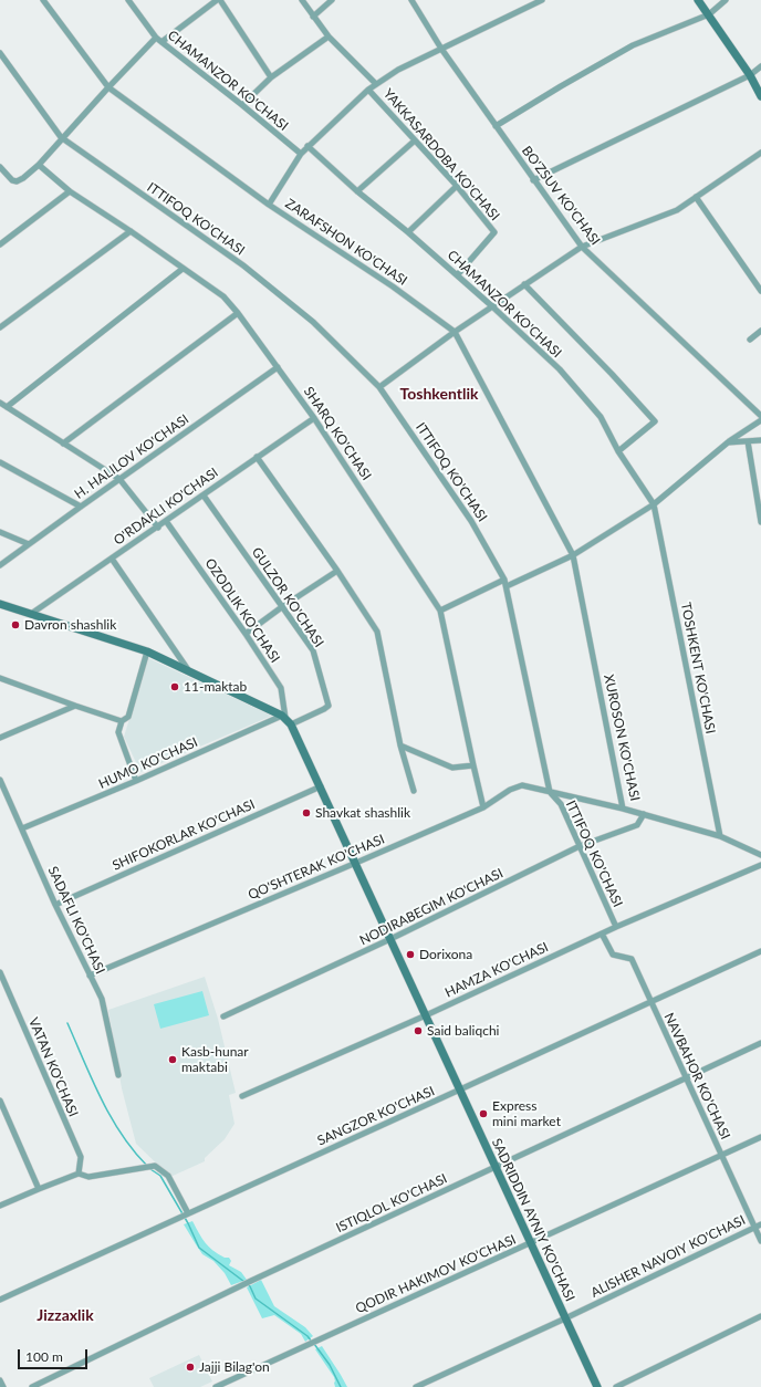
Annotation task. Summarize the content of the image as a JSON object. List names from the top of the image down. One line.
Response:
{"streets":{"street":["CHAMANZOR KO'CHASI","YAKKASARDOBA KO'CHASI","BO'ZSUV KO'CHASI","ITTIFOQ KO'CHASI","ZARAFSHON KO'CHASI","SHARQ KO'CHASI","H. HALILOV KO'CHASI","O'RDAKLI KO'CHASI","GULZOR KO'CHASI","OZODLIK KO'CHASI","TOSHKENT KO'CHASI","XUROSON KO'CHASI","HUMO KO'CHASI","SHIFOKORLAR KO'CHASI","QO'SHTERAK KO'CHASI","NODIRABEGIM KO'CHASI","SADAFLI KO'CHASI","HAMZA KO'CHASI","VATAN KO'CHASI","NAVBAHOR KO'CHASI","SANGZOR KO'CHASI","ISTIQLOL KO'CHASI","SADRIDDIN AYNIY KO'CHASI","ALISHER NAVOIY KO'CHASI","QODIR HAKIMOV KO'CHASI"]},"crossings":[["CHAMANZOR KO'CHASI","YAKKASARDOBA KO'CHASI"],["CHAMANZOR KO'CHASI","TOSHKENT KO'CHASI"],["ITTIFOQ KO'CHASI","QO'SHTERAK KO'CHASI"],["ITTIFOQ KO'CHASI","NODIRABEGIM KO'CHASI"],["ITTIFOQ KO'CHASI","HAMZA KO'CHASI"],["ZARAFSHON KO'CHASI","XUROSON KO'CHASI"],["SHARQ KO'CHASI","H. HALILOV KO'CHASI"],["SHARQ KO'CHASI","O'RDAKLI KO'CHASI"],["SHARQ KO'CHASI","QO'SHTERAK KO'CHASI"],["O'RDAKLI KO'CHASI","GULZOR KO'CHASI"],["O'RDAKLI KO'CHASI","OZODLIK KO'CHASI"],["GULZOR KO'CHASI","OZODLIK KO'CHASI"],["GULZOR KO'CHASI","HUMO KO'CHASI"],["GULZOR KO'CHASI","SADRIDDIN AYNIY KO'CHASI"],["OZODLIK KO'CHASI","HUMO KO'CHASI"],["OZODLIK KO'CHASI","SADRIDDIN AYNIY KO'CHASI"],["TOSHKENT KO'CHASI","XUROSON KO'CHASI"],["XUROSON KO'CHASI","QO'SHTERAK KO'CHASI"],["XUROSON KO'CHASI","NODIRABEGIM KO'CHASI"],["HUMO KO'CHASI","SADAFLI KO'CHASI"],["HUMO KO'CHASI","SADRIDDIN AYNIY KO'CHASI"],["SHIFOKORLAR KO'CHASI","SADAFLI KO'CHASI"],["SHIFOKORLAR KO'CHASI","SADRIDDIN AYNIY KO'CHASI"],["QO'SHTERAK KO'CHASI","SADAFLI KO'CHASI"],["QO'SHTERAK KO'CHASI","SADRIDDIN AYNIY KO'CHASI"],["NODIRABEGIM KO'CHASI","SADRIDDIN AYNIY KO'CHASI"],["HAMZA KO'CHASI","NAVBAHOR KO'CHASI"],["HAMZA KO'CHASI","SADRIDDIN AYNIY KO'CHASI"],["NAVBAHOR KO'CHASI","SANGZOR KO'CHASI"],["NAVBAHOR KO'CHASI","ISTIQLOL KO'CHASI"],["NAVBAHOR KO'CHASI","ALISHER NAVOIY KO'CHASI"],["NAVBAHOR KO'CHASI","QODIR HAKIMOV KO'CHASI"],["SANGZOR KO'CHASI","SADRIDDIN AYNIY KO'CHASI"],["ISTIQLOL KO'CHASI","SADRIDDIN AYNIY KO'CHASI"],["SADRIDDIN AYNIY KO'CHASI","ALISHER NAVOIY KO'CHASI"],["SADRIDDIN AYNIY KO'CHASI","QODIR HAKIMOV KO'CHASI"]],"districts":["Toshkentlik","Jizzaxlik"],"places":["Davron shashlik","11-maktab","Shavkat shashlik","Dorixona","Said baliqchi","Kasb-hunar maktabi","Express mini market","Jajji Bilag'on"],"scale_bar":"100 m"}
